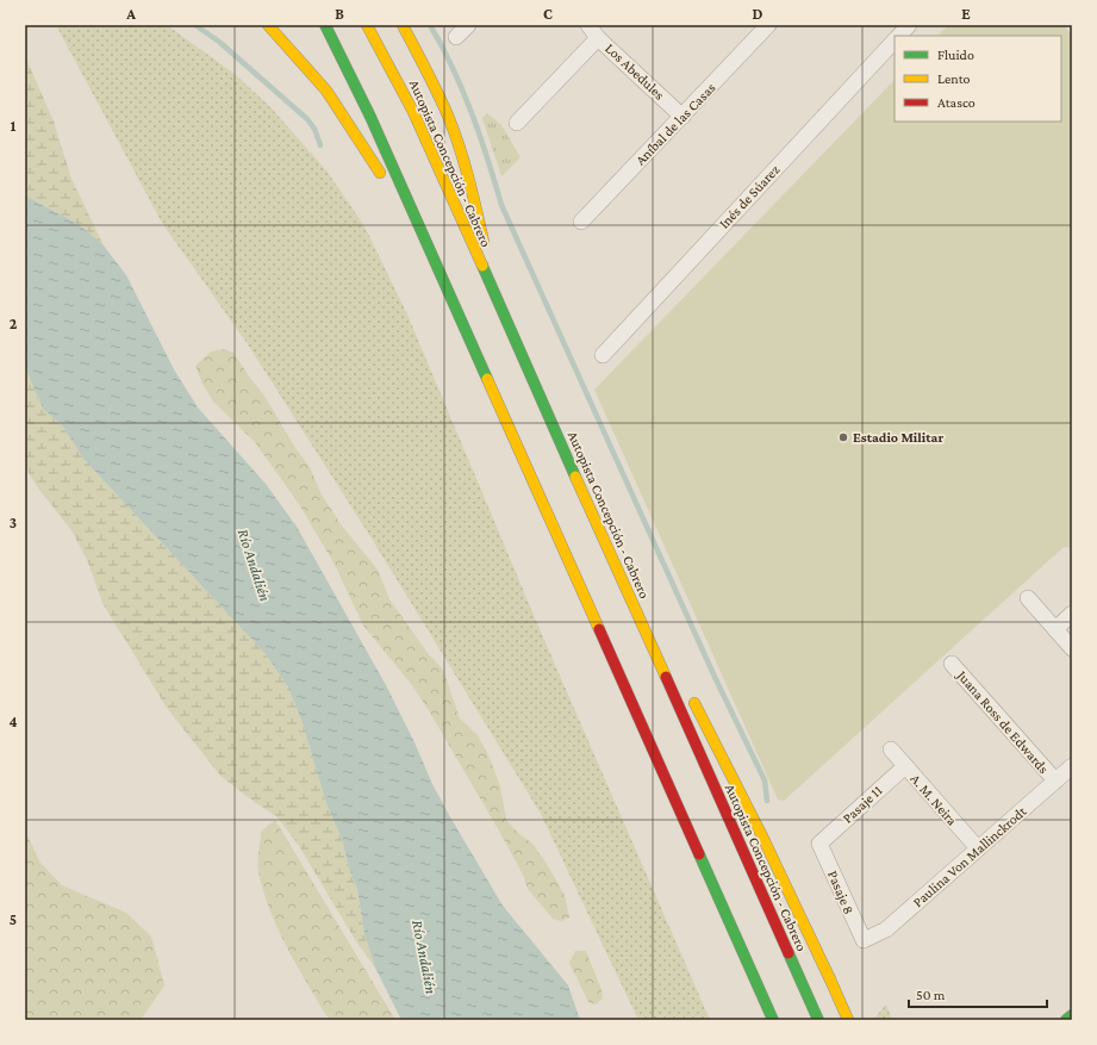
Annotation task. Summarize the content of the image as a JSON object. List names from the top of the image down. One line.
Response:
{"streets":{"main road":["Autopista Concepción - Cabrero"],"street":["Los Abedules","Aníbal de las Casas","Inés de Súarez","Juana Ross de Edwards","A. M. Neira","Pasaje 11","Paulina Von Mallinckrodt","Pasaje 8"]},"crossings":[["Los Abedules","Aníbal de las Casas"],["Juana Ross de Edwards","Paulina Von Mallinckrodt"],["A. M. Neira","Pasaje 11"],["A. M. Neira","Paulina Von Mallinckrodt"],["Pasaje 11","Pasaje 8"],["Paulina Von Mallinckrodt","Pasaje 8"]],"water":["Río Andalién"],"places":["Estadio Militar"],"legend":["Fluido","Lento","Atasco"],"scale_bar":"50 m","grid":{"columns":["A","B","C","D","E"],"rows":["1","2","3","4","5"]}}
